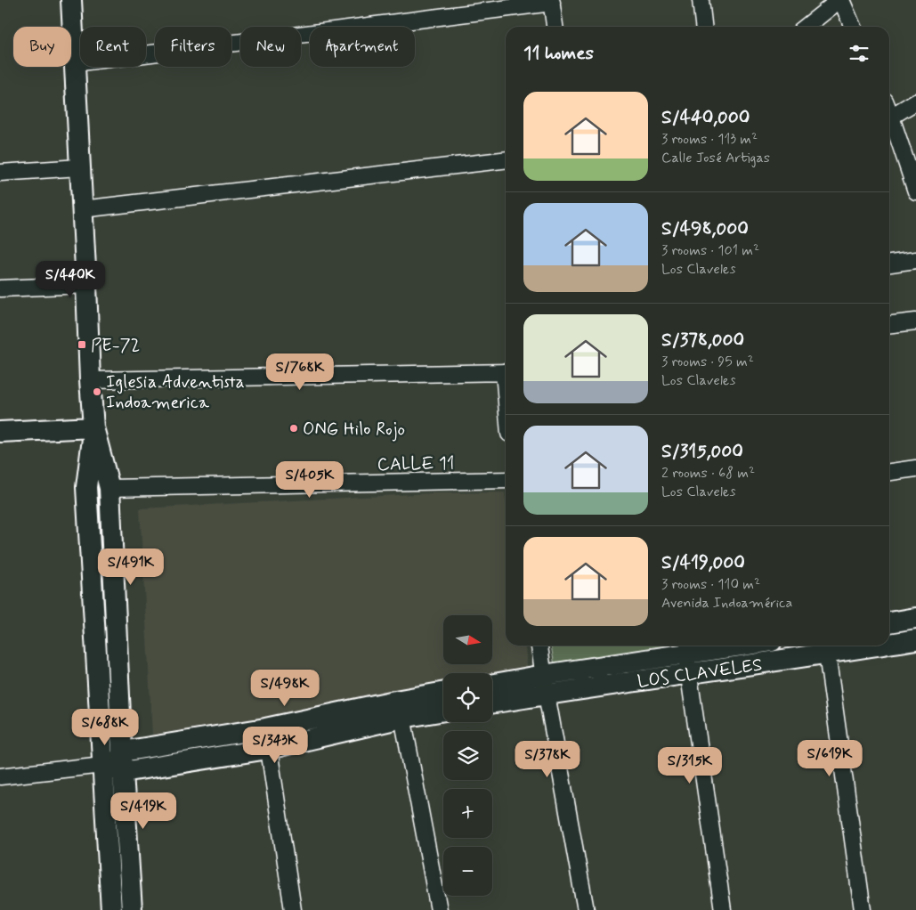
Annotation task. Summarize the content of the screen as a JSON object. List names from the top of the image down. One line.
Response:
{"streets":{"street":["CALLE 11","LOS CLAVELES"]},"places":{"transit":["PE-72"],"other":["Iglesia Adventista Indoamerica","ONG Hilo Rojo"]},"north":"right","page":{"chip":["Buy","Rent","Filters","New","Apartment"],"heading":"11 homes","list":[{"name":"S/440,000","note":"3 rooms · 113 m² · Calle José Artigas"},{"name":"S/498,000","note":"3 rooms · 101 m² · Los Claveles"},{"name":"S/378,000","note":"3 rooms · 95 m² · Los Claveles"},{"name":"S/315,000","note":"2 rooms · 68 m² · Los Claveles"},{"name":"S/419,000","note":"3 rooms · 110 m² · Avenida Indoamérica"}],"price":["S/440K","S/768K","S/405K","S/491K","S/498K","S/688K","S/343K","S/619K","S/378K","S/315K","S/419K"],"map_buttons":["+","−"]}}
